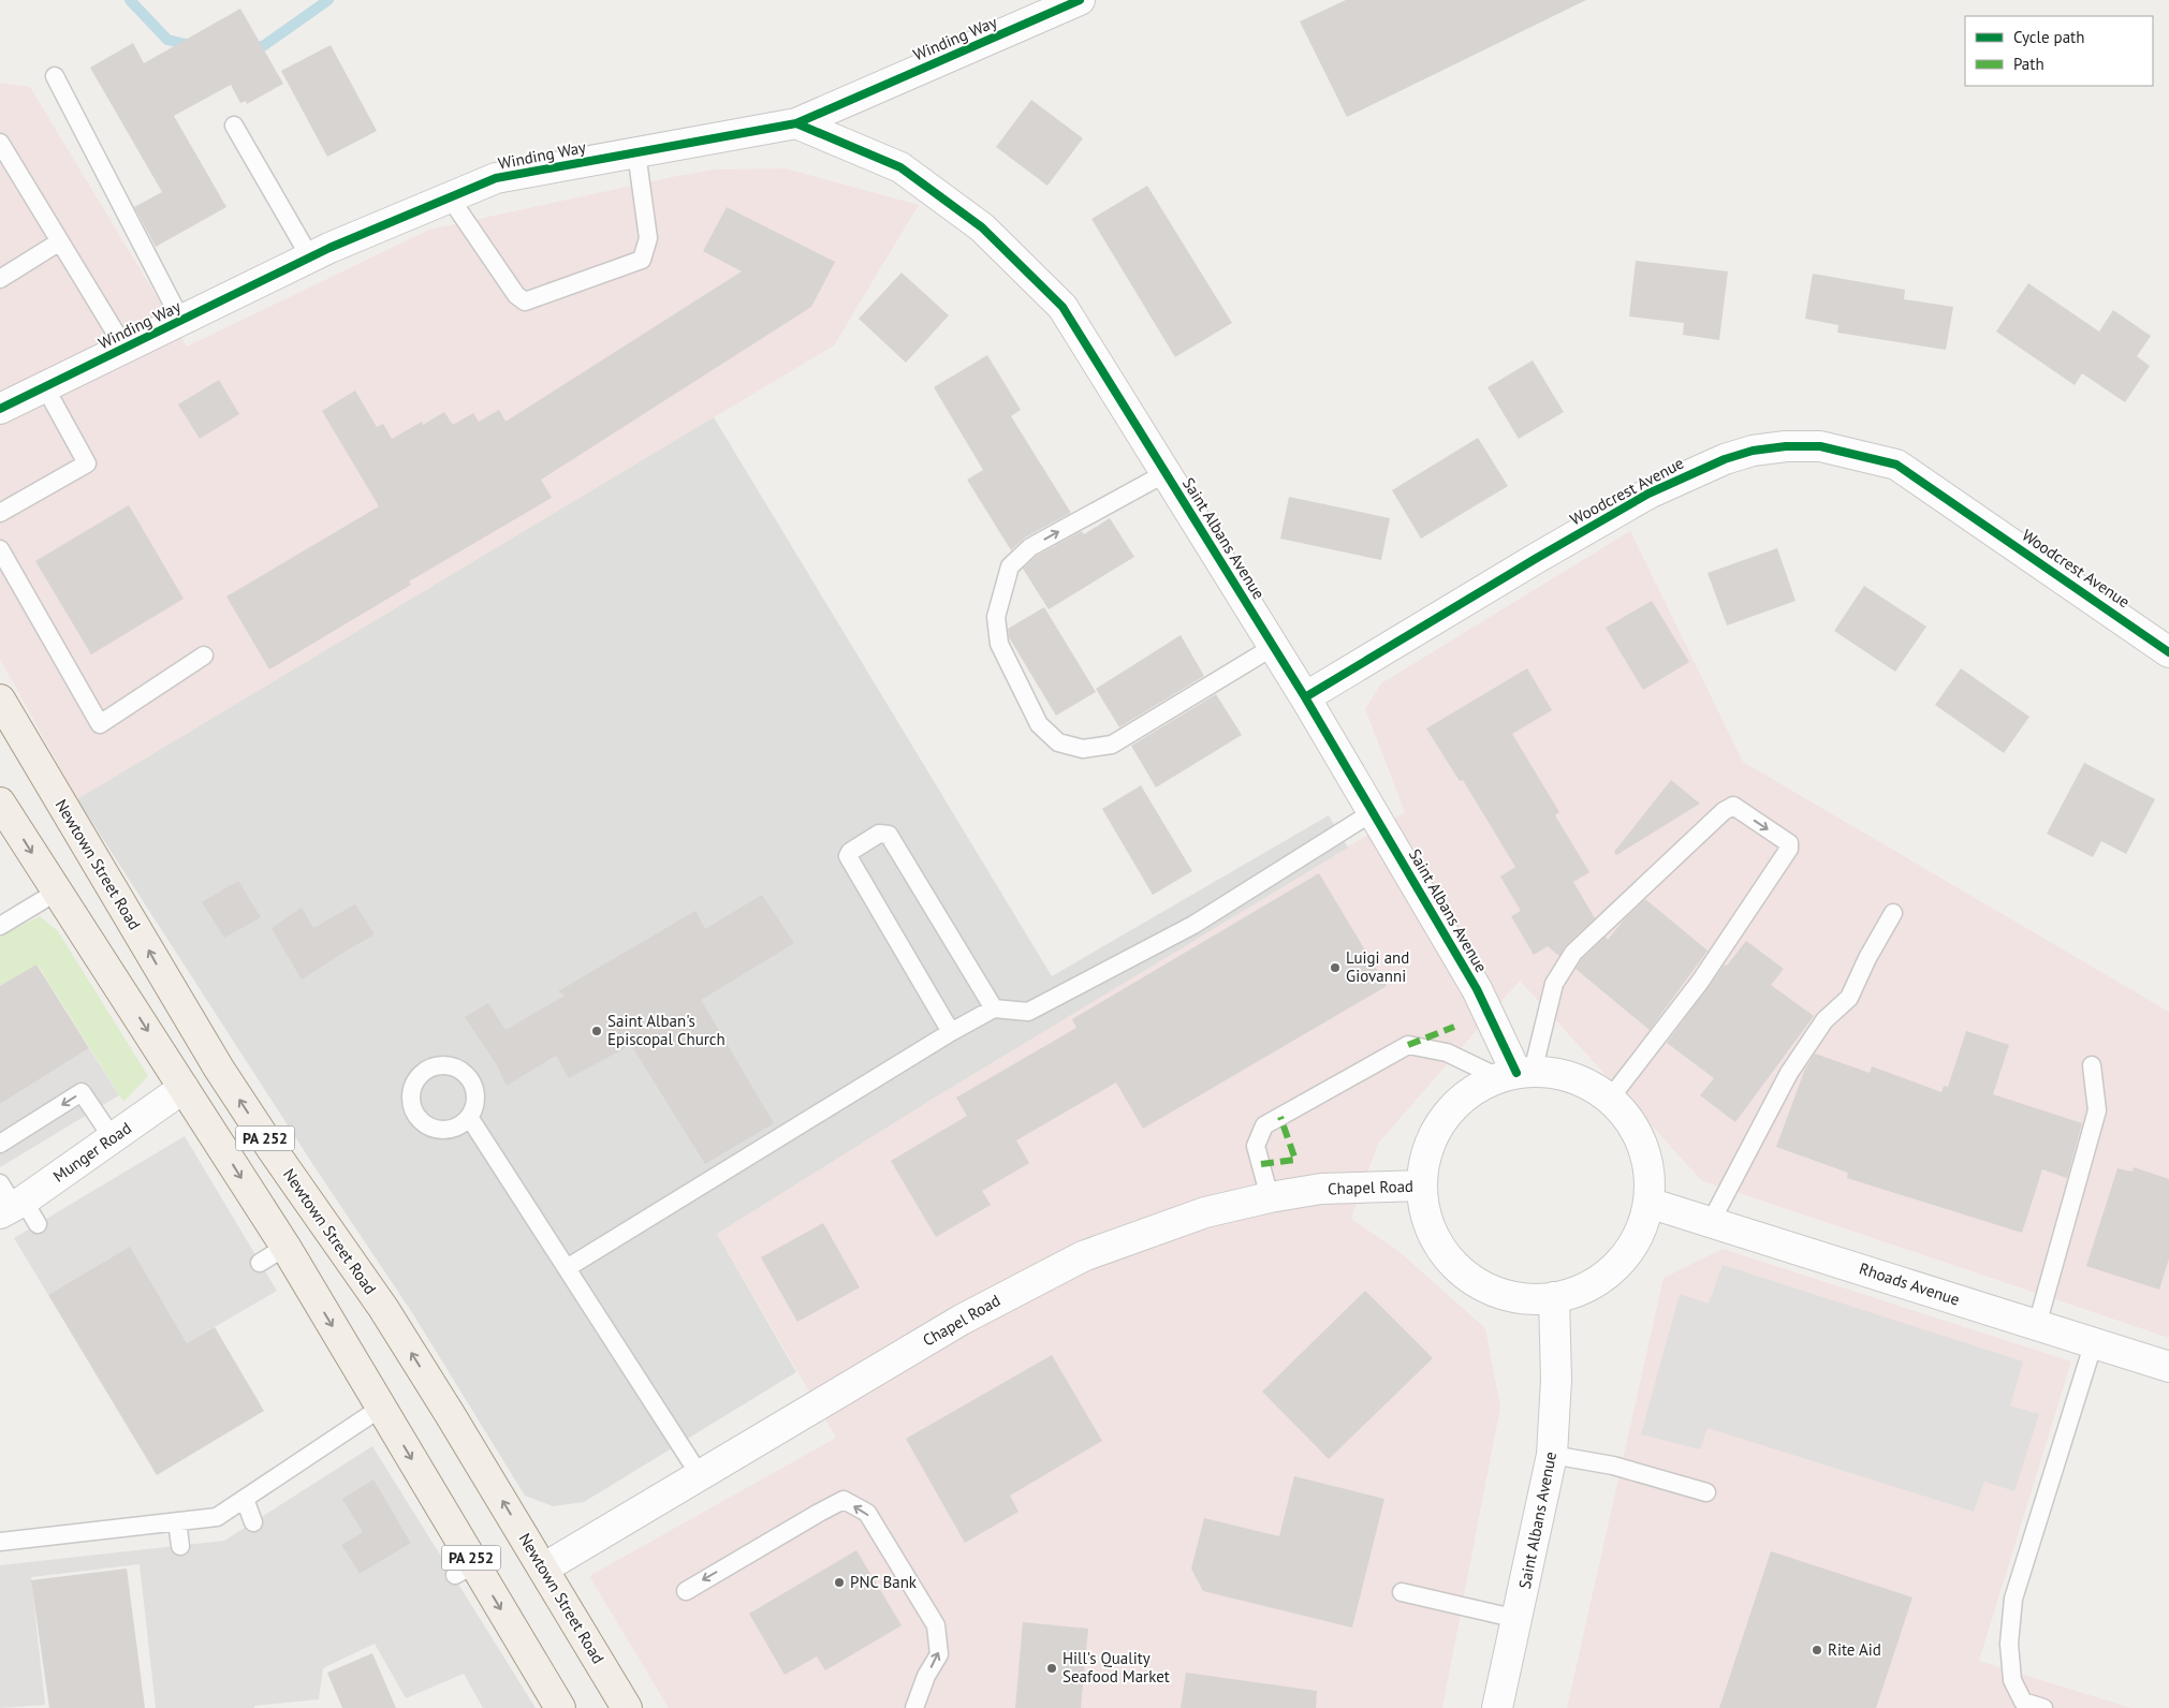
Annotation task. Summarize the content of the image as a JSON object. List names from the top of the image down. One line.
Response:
{"streets":{"main road":["Newtown Street Road","PA 252"],"street":["Winding Way","Woodcrest Avenue","Saint Albans Avenue","Munger Road","Chapel Road","Rhoads Avenue"]},"crossings":[["Winding Way","Saint Albans Avenue"],["Woodcrest Avenue","Saint Albans Avenue"],["Newtown Street Road","Chapel Road"],["PA 252","Munger Road"]],"places":["Luigi and Giovanni","Saint Alban's Episcopal Church","PNC Bank","Rite Aid","Hill's Quality Seafood Market"],"legend":["Cycle path","Path"]}
